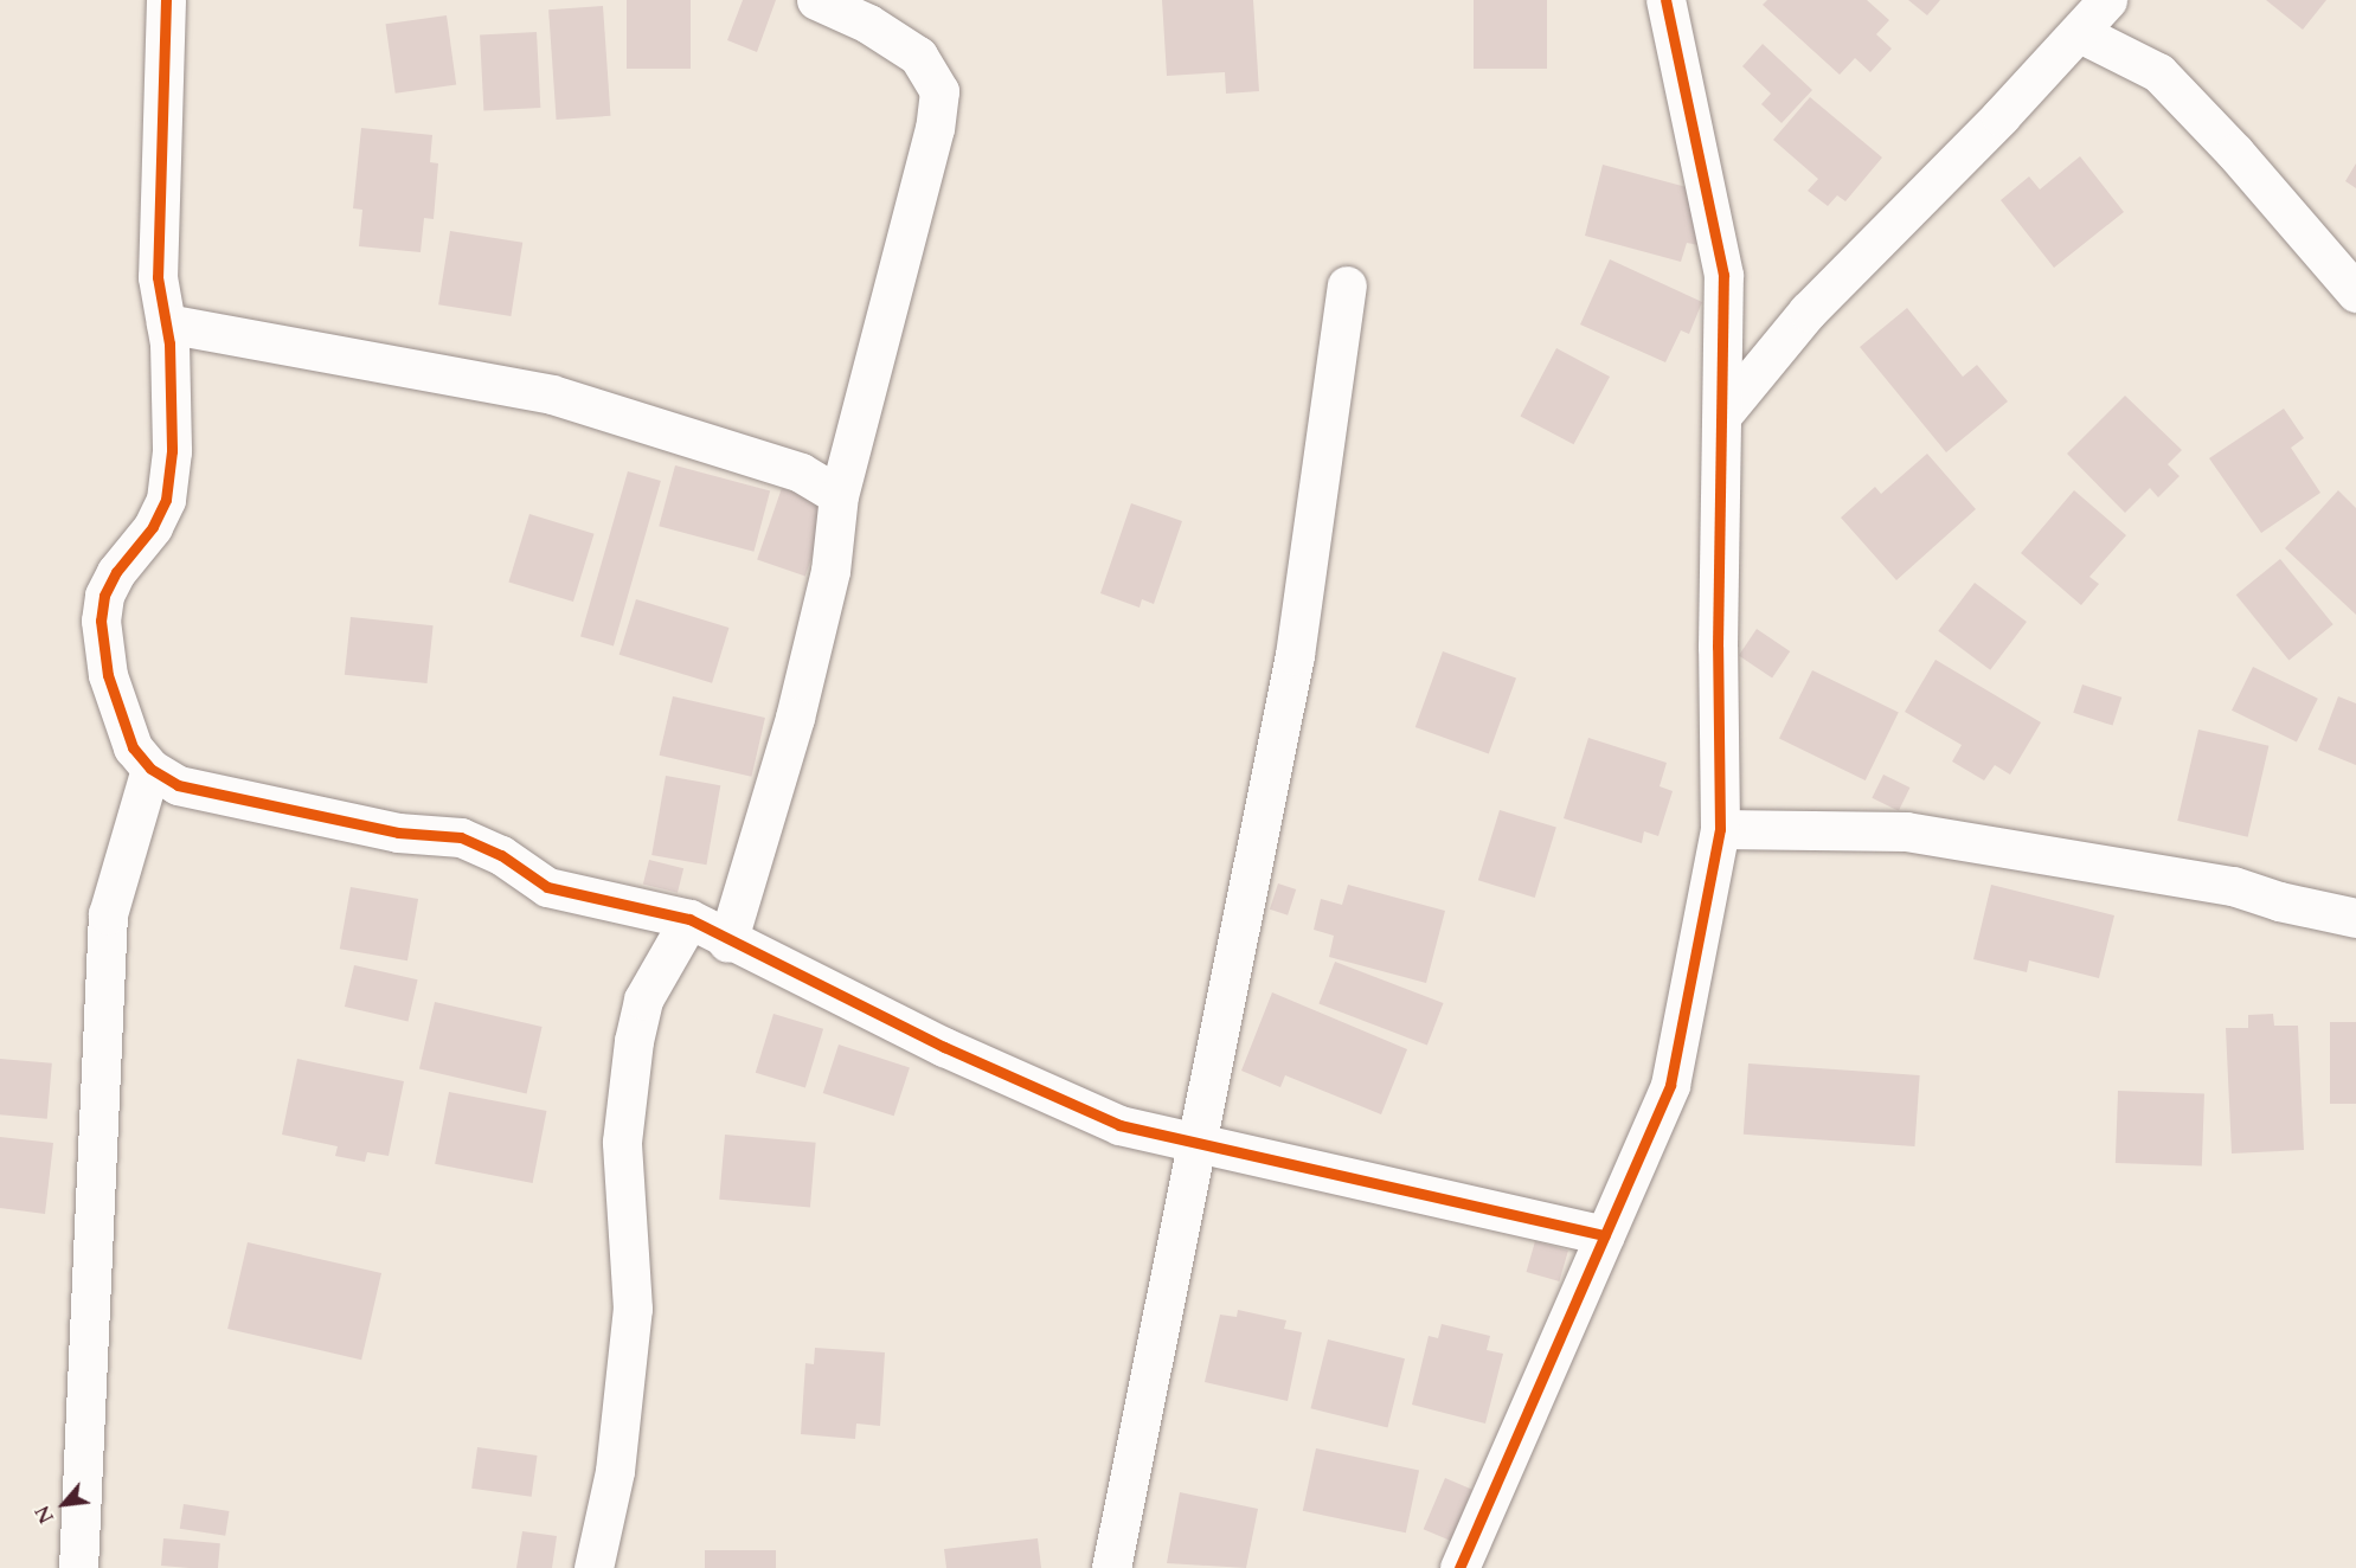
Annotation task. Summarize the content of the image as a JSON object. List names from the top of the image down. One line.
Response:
{"north":"bottom left"}
